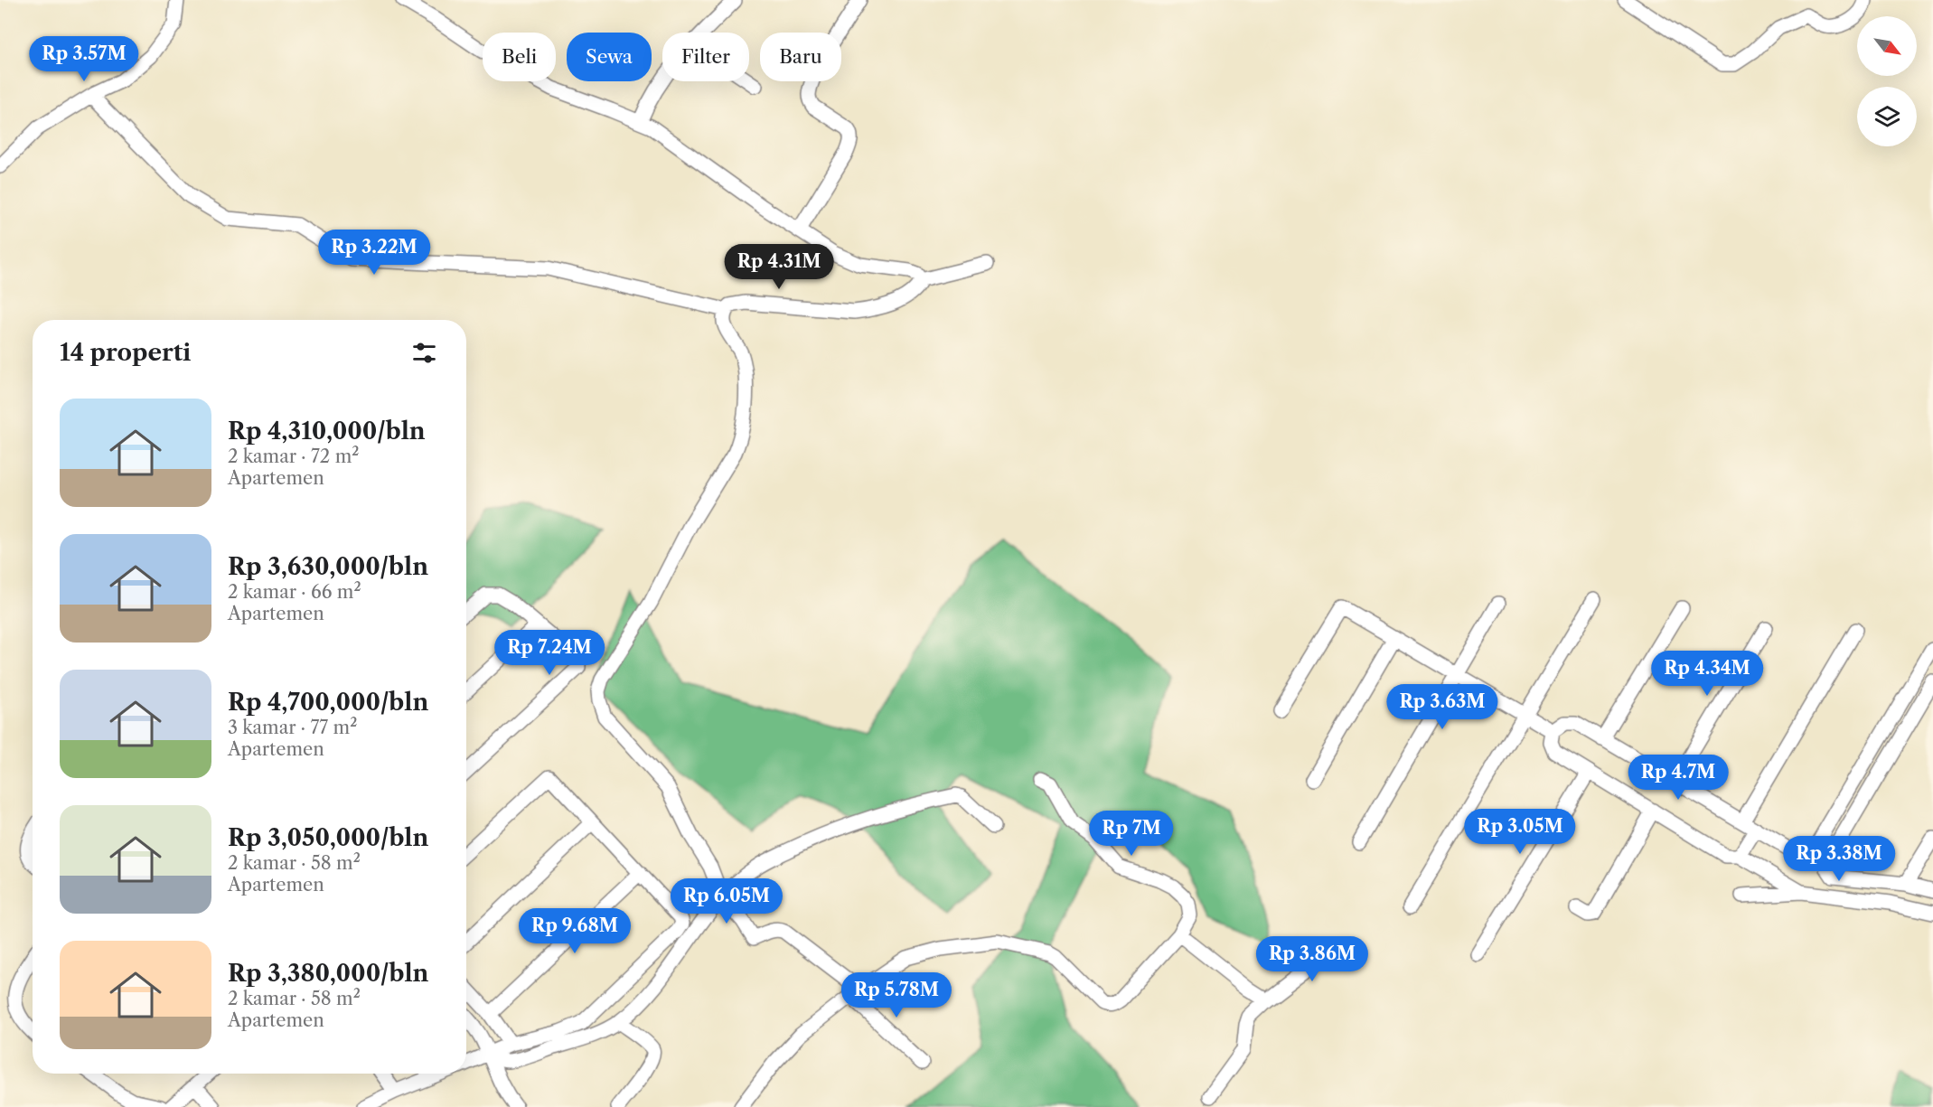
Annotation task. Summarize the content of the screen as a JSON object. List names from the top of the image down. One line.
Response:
{"north":"bottom right","page":{"chip":["Beli","Sewa","Filter","Baru"],"price":["Rp 3.57M","Rp 3.22M","Rp 4.31M","Rp 7.24M","Rp 4.34M","Rp 3.63M","Rp 4.7M","Rp 3.05M","Rp 7M","Rp 3.38M","Rp 6.05M","Rp 9.68M","Rp 3.86M","Rp 5.78M"],"heading":"14 properti","list":[{"name":"Rp 4,310,000/bln","note":"2 kamar · 72 m² · Apartemen"},{"name":"Rp 3,630,000/bln","note":"2 kamar · 66 m² · Apartemen"},{"name":"Rp 4,700,000/bln","note":"3 kamar · 77 m² · Apartemen"},{"name":"Rp 3,050,000/bln","note":"2 kamar · 58 m² · Apartemen"},{"name":"Rp 3,380,000/bln","note":"2 kamar · 58 m² · Apartemen"}]}}
